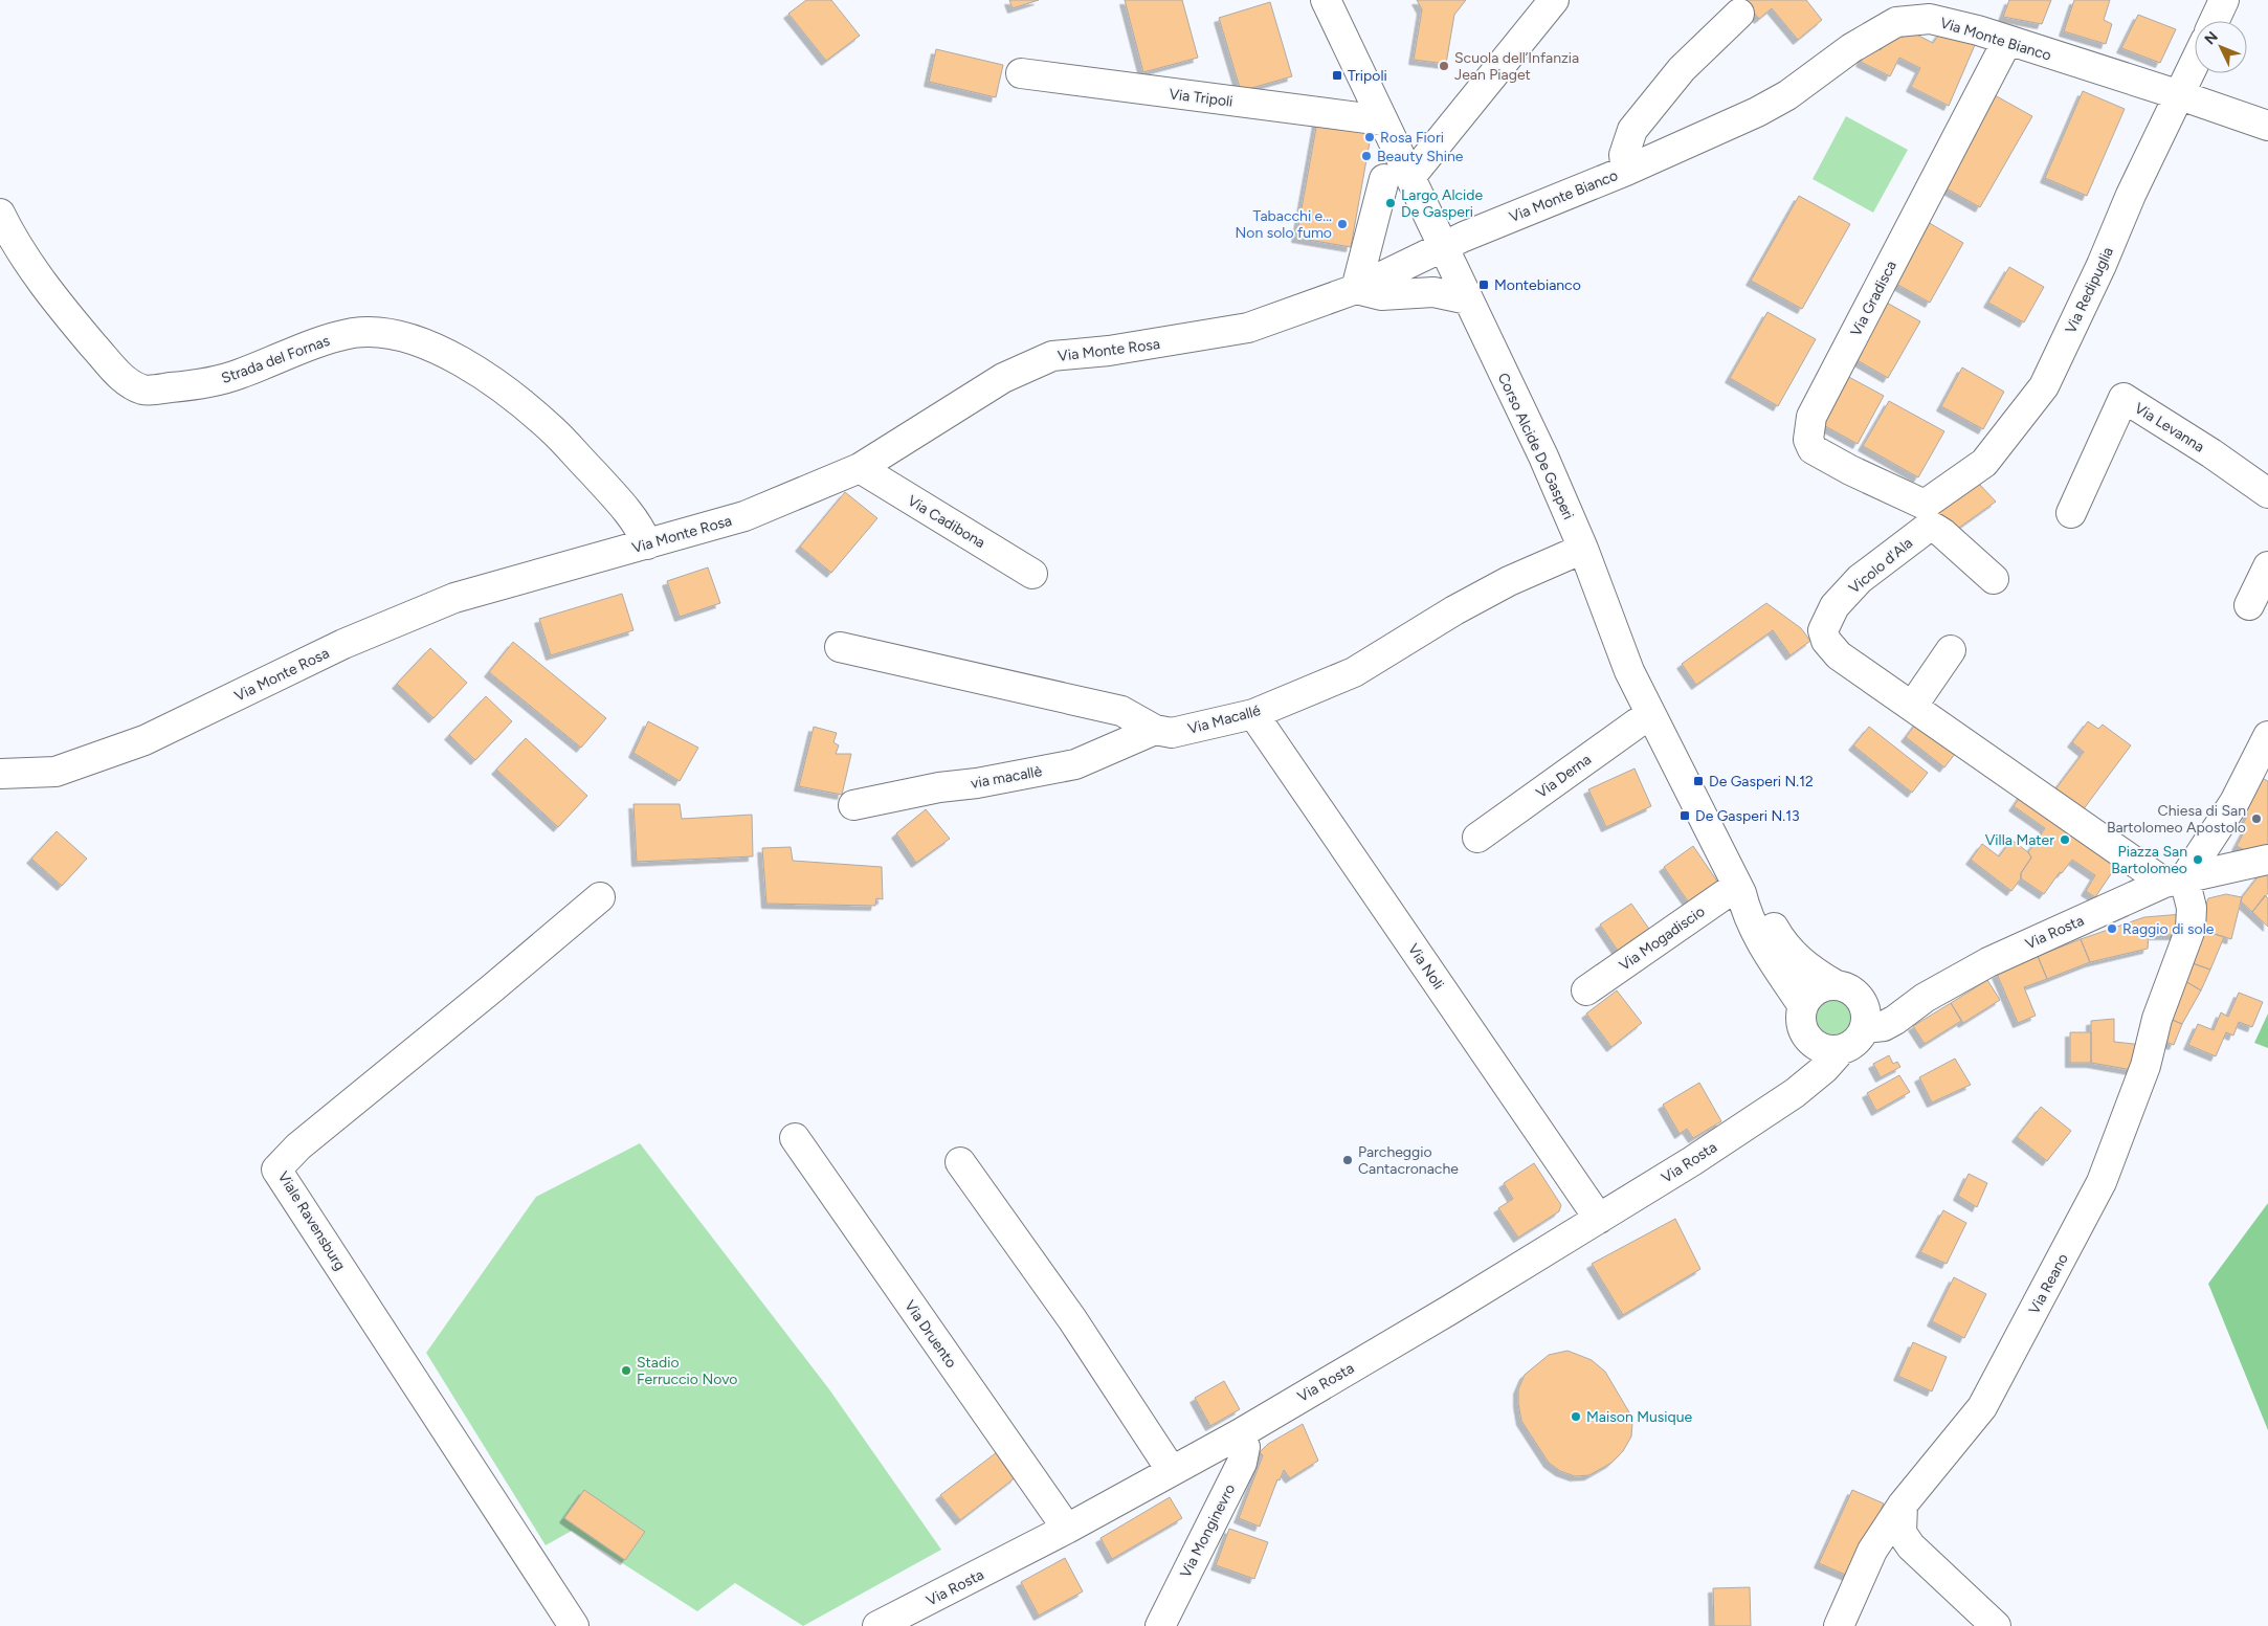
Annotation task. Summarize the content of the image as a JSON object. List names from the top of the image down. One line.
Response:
{"streets":{"street":["Via Monte Bianco","Via Tripoli","Via Redipuglia","Via Gradisca","Via Monte Rosa","Strada del Fornas","Via Levanna","Corso Alcide De Gasperi","Via Cadibona","Vicolo d'Ala","Via Macallé","Via Derna","via macallè","Via Rosta","Via Mogadiscio","Via Noli","Viale Ravensburg","Via Reano","Via Druento","Via Monginevro"]},"crossings":[["Via Monte Bianco","Via Redipuglia"],["Via Monte Bianco","Via Gradisca"],["Via Monte Bianco","Corso Alcide De Gasperi"],["Via Tripoli","Corso Alcide De Gasperi"],["Via Redipuglia","Via Gradisca"],["Via Monte Rosa","Strada del Fornas"],["Via Monte Rosa","Via Cadibona"],["Corso Alcide De Gasperi","Via Macallé"],["Corso Alcide De Gasperi","Via Derna"],["Corso Alcide De Gasperi","Via Rosta"],["Corso Alcide De Gasperi","Via Mogadiscio"],["Vicolo d'Ala","Via Rosta"],["Vicolo d'Ala","Via Reano"],["Via Macallé","via macallè"],["Via Macallé","Via Noli"],["Via Rosta","Via Noli"],["Via Rosta","Via Reano"],["Via Rosta","Via Druento"],["Via Rosta","Via Monginevro"]],"places":{"other":["Scuola dell’Infanzia Jean Piaget","Rosa Fiori","Beauty Shine","Largo Alcide De Gasperi","Tabacchi e... Non solo fumo","Chiesa di San Bartolomeo Apostolo","Villa Mater","Piazza San Bartolomeo","Raggio di sole","Parcheggio Cantacronache","Stadio Ferruccio Novo","Maison Musique"],"transit":["Tripoli","Montebianco","De Gasperi N.12","De Gasperi N.13"]},"north":"top left"}
